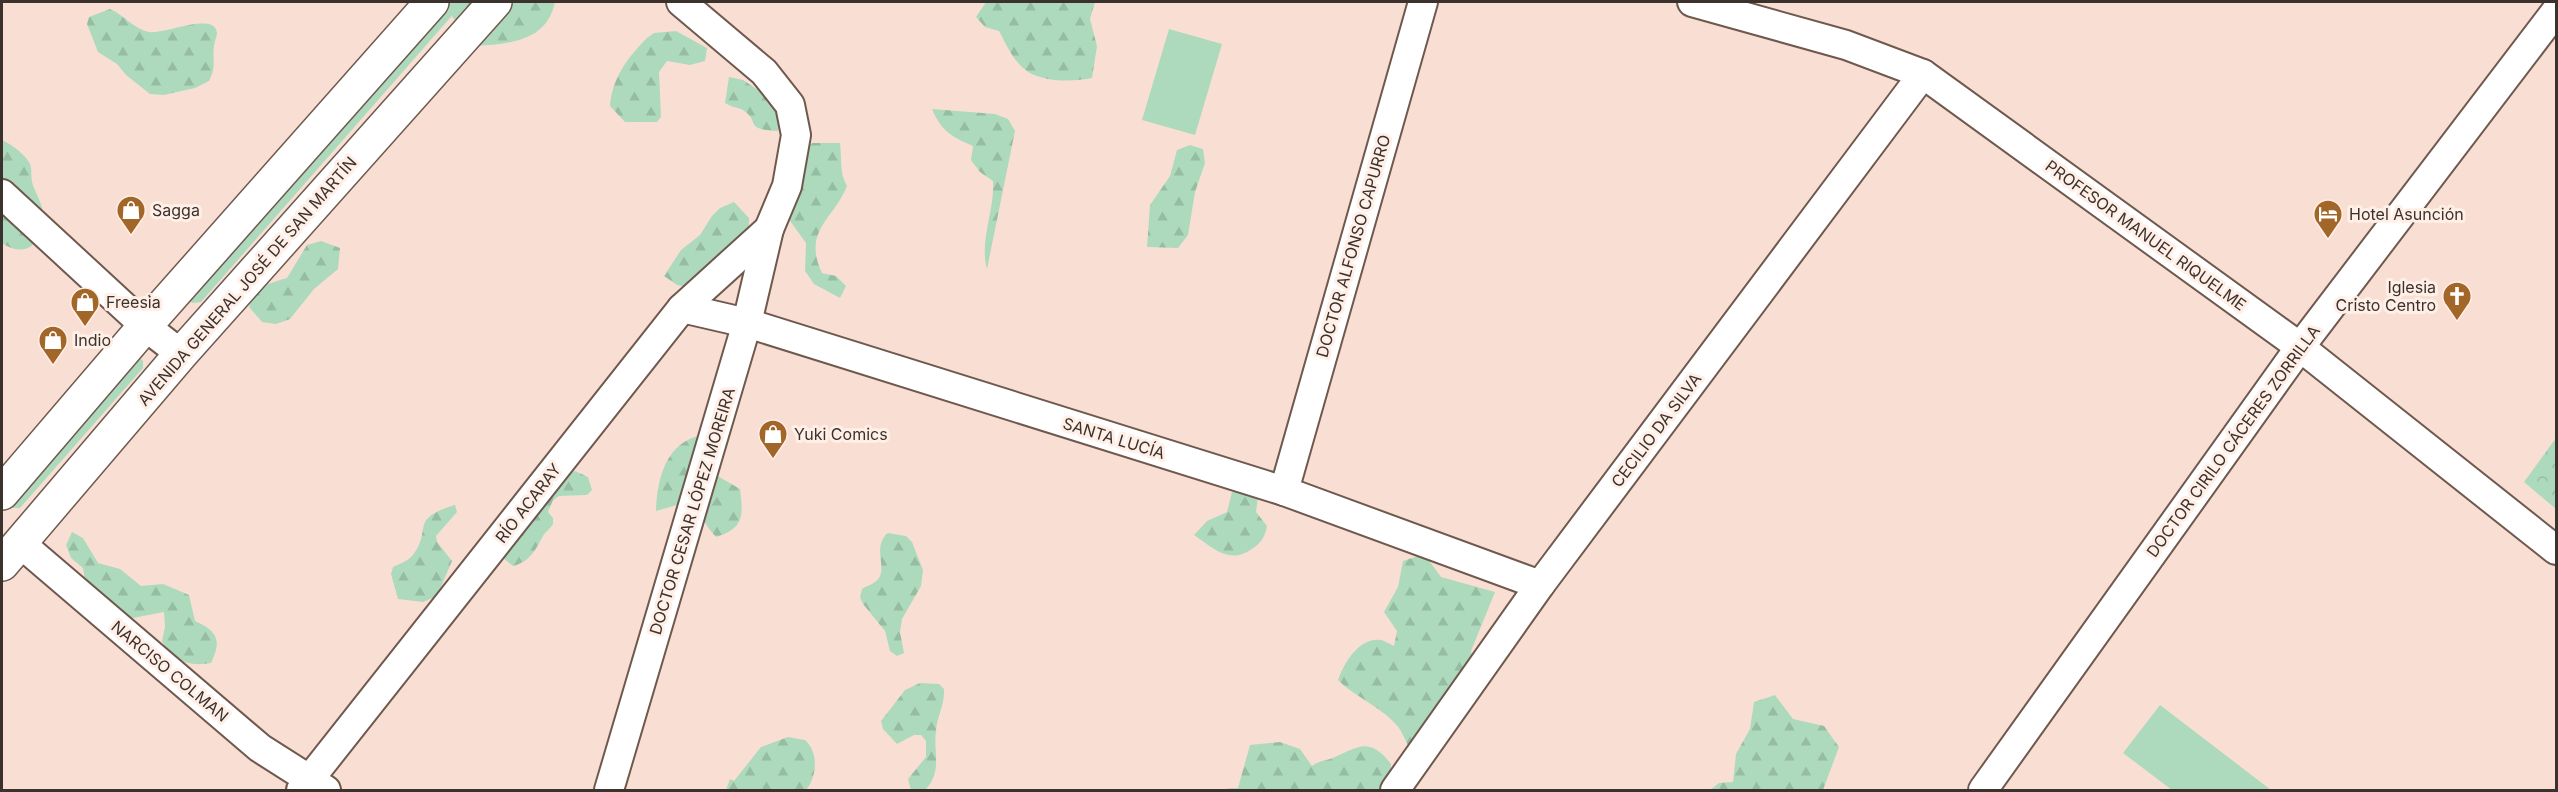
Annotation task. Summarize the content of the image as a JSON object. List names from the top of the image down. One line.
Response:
{"streets":{"main road":["AVENIDA GENERAL JOSÉ DE SAN MARTÍN"],"street":["PROFESOR MANUEL RIQUELME","DOCTOR ALFONSO CAPURRO","CECILIO DA SILVA","SANTA LUCÍA","DOCTOR CIRILO CÁCERES ZORRILLA","RÍO ACARAY","DOCTOR CESAR LÓPEZ MOREIRA","NARCISO COLMAN"]},"crossings":[["PROFESOR MANUEL RIQUELME","CECILIO DA SILVA"],["PROFESOR MANUEL RIQUELME","DOCTOR CIRILO CÁCERES ZORRILLA"],["DOCTOR ALFONSO CAPURRO","SANTA LUCÍA"],["AVENIDA GENERAL JOSÉ DE SAN MARTÍN","NARCISO COLMAN"],["CECILIO DA SILVA","SANTA LUCÍA"],["SANTA LUCÍA","RÍO ACARAY"],["SANTA LUCÍA","DOCTOR CESAR LÓPEZ MOREIRA"],["RÍO ACARAY","DOCTOR CESAR LÓPEZ MOREIRA"],["RÍO ACARAY","NARCISO COLMAN"]],"places":{"shop":["Sagga","Freesia","Indio","Yuki Comics"],"hotel":["Hotel Asunción"],"church":["Iglesia Cristo Centro"]}}
